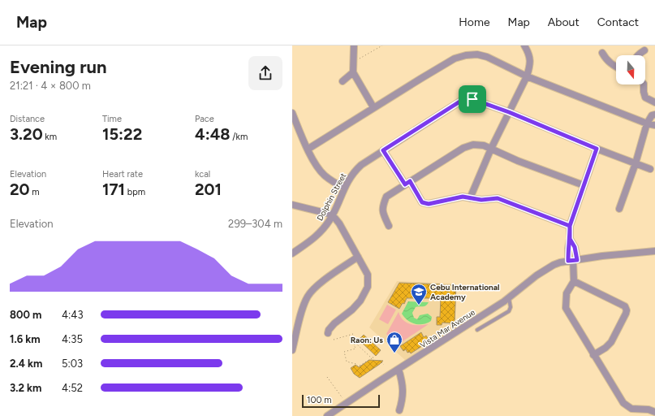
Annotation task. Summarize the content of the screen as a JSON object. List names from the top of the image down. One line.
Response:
{"streets":{"street":["Dolphin Street","Vista Mar Avenue"]},"places":{"school or university":["Cebu International Academy"],"shop":["Raon: Us"]},"scale_bar":"100 m","north":"bottom","page":{"header":"Map","nav":["Home","Map","About","Contact"],"heading":["Evening run","21:21 · 4 × 800 m"],"stats":[["Distance","3.20 km"],["Time","15:22"],["Pace","4:48 /km"],["Elevation","20 m"],["Heart rate","171 bpm"],["kcal","201"]],"chart":["Elevation","299–304 m"],"list":[{"name":"800 m","note":"4:43"},{"name":"1.6 km","note":"4:35"},{"name":"2.4 km","note":"5:03"},{"name":"3.2 km","note":"4:52"}],"scale":"100 m"}}
